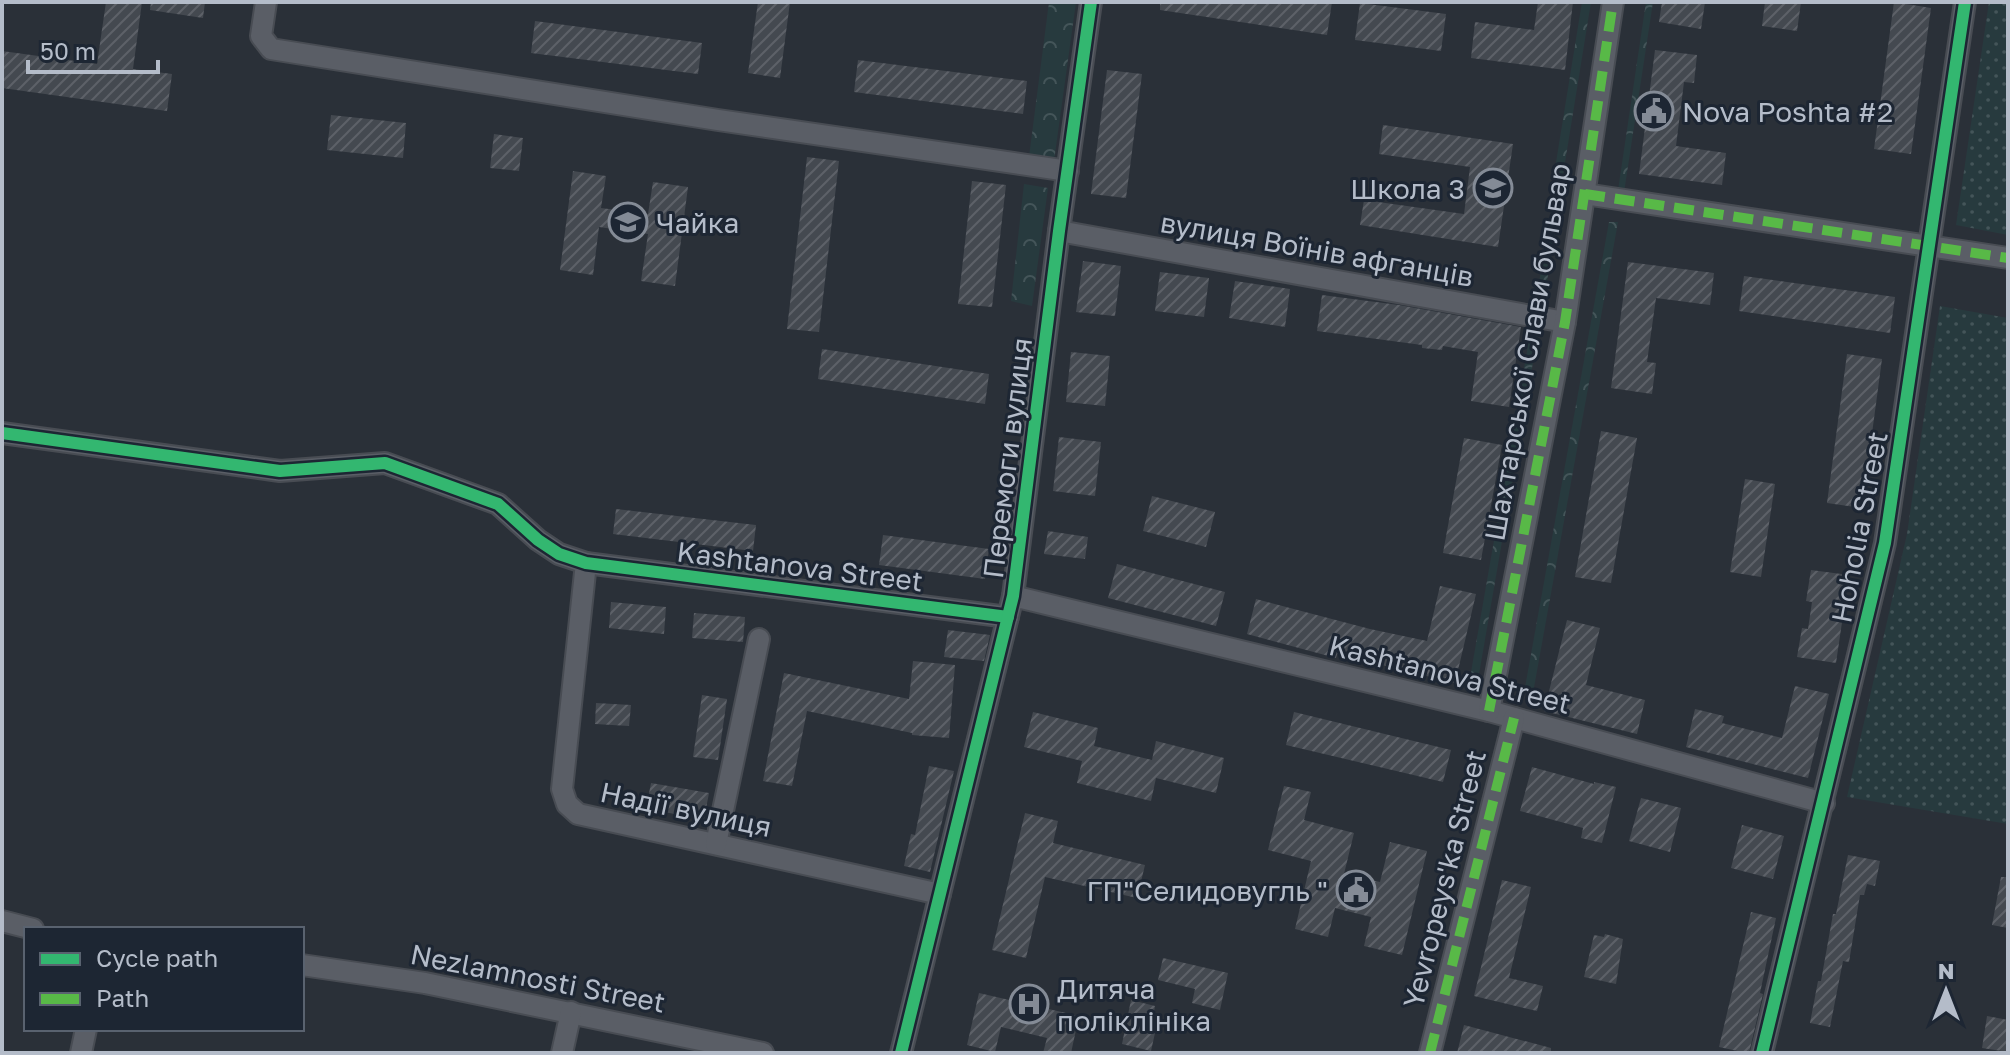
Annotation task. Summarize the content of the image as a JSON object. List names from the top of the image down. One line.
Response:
{"streets":{"street":["вулиця Воїнів афганців","Шахтарської Слави бульвар","Перемоги вулиця","Hoholia Street","Kashtanova Street","Надії вулиця","Yevropeysʹka Street","Nezlamnosti Street"]},"crossings":[["вулиця Воїнів афганців","Шахтарської Слави бульвар"],["вулиця Воїнів афганців","Перемоги вулиця"],["Шахтарської Слави бульвар","Kashtanova Street"],["Перемоги вулиця","Kashtanova Street"],["Перемоги вулиця","Надії вулиця"],["Hoholia Street","Kashtanova Street"],["Kashtanova Street","Надії вулиця"],["Kashtanova Street","Yevropeysʹka Street"]],"places":{"public building":["Nova Poshta #2","ГП\"Селидовугль \""],"school or university":["Школа 3","Чайка"],"hospital":["Дитяча поліклініка"]},"legend":["Cycle path","Path"],"scale_bar":"50 m","north":"top"}
